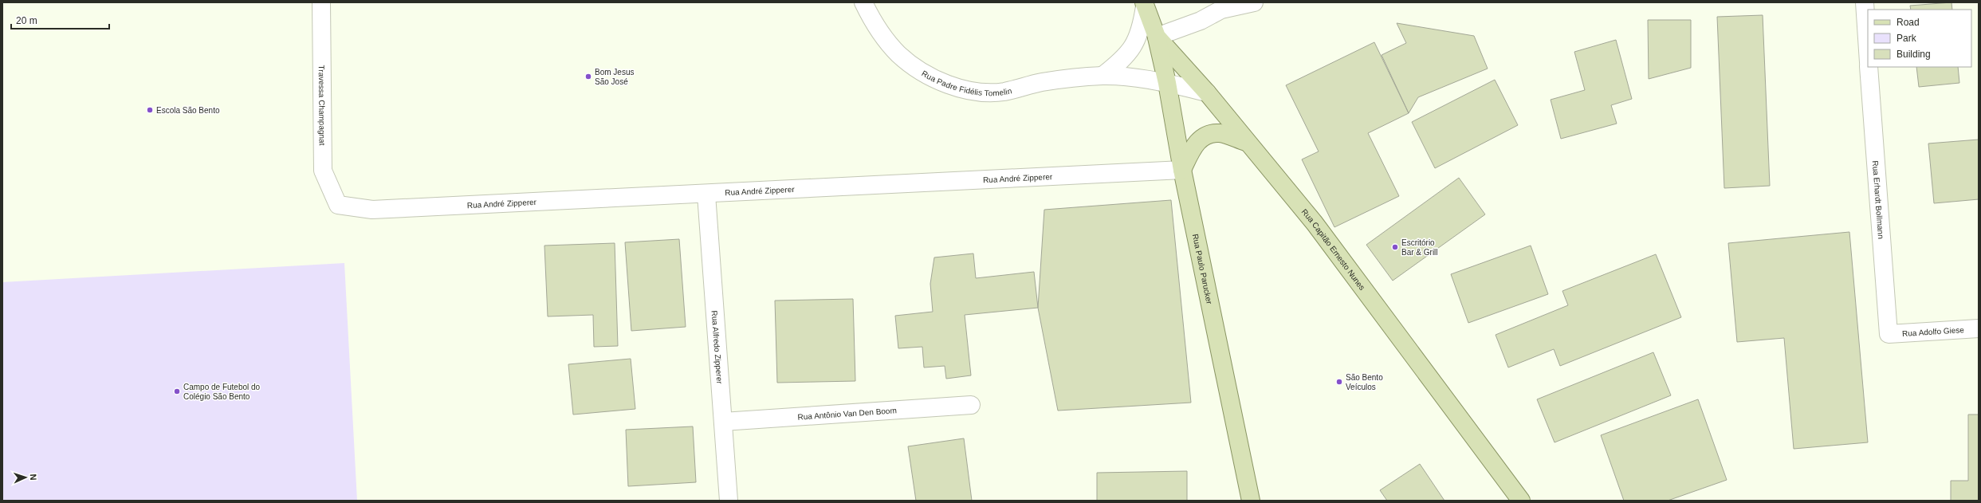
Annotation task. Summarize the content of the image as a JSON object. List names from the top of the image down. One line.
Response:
{"streets":{"main road":["Rua Capitão Ernesto Nunes","Rua Paulo Parucker"],"street":["Rua Padre Fidélis Tomelin","Travessa Champagnat","Rua André Zipperer","Rua Erhardt Bollmann","Rua Adolfo Giese","Rua Alfredo Zipperer","Rua Antônio Van Den Boom"]},"crossings":[["Rua Padre Fidélis Tomelin","Rua Capitão Ernesto Nunes"],["Rua Padre Fidélis Tomelin","Rua Paulo Parucker"],["Travessa Champagnat","Rua André Zipperer"],["Rua André Zipperer","Rua Paulo Parucker"],["Rua André Zipperer","Rua Alfredo Zipperer"],["Rua Erhardt Bollmann","Rua Adolfo Giese"],["Rua Capitão Ernesto Nunes","Rua Paulo Parucker"],["Rua Alfredo Zipperer","Rua Antônio Van Den Boom"]],"places":["Bom Jesus São José","Escola São Bento","Escritório Bar & Grill","São Bento Veículos","Campo de Futebol do Colégio São Bento"],"legend":["Road","Park","Building"],"scale_bar":"20 m","north":"right"}
